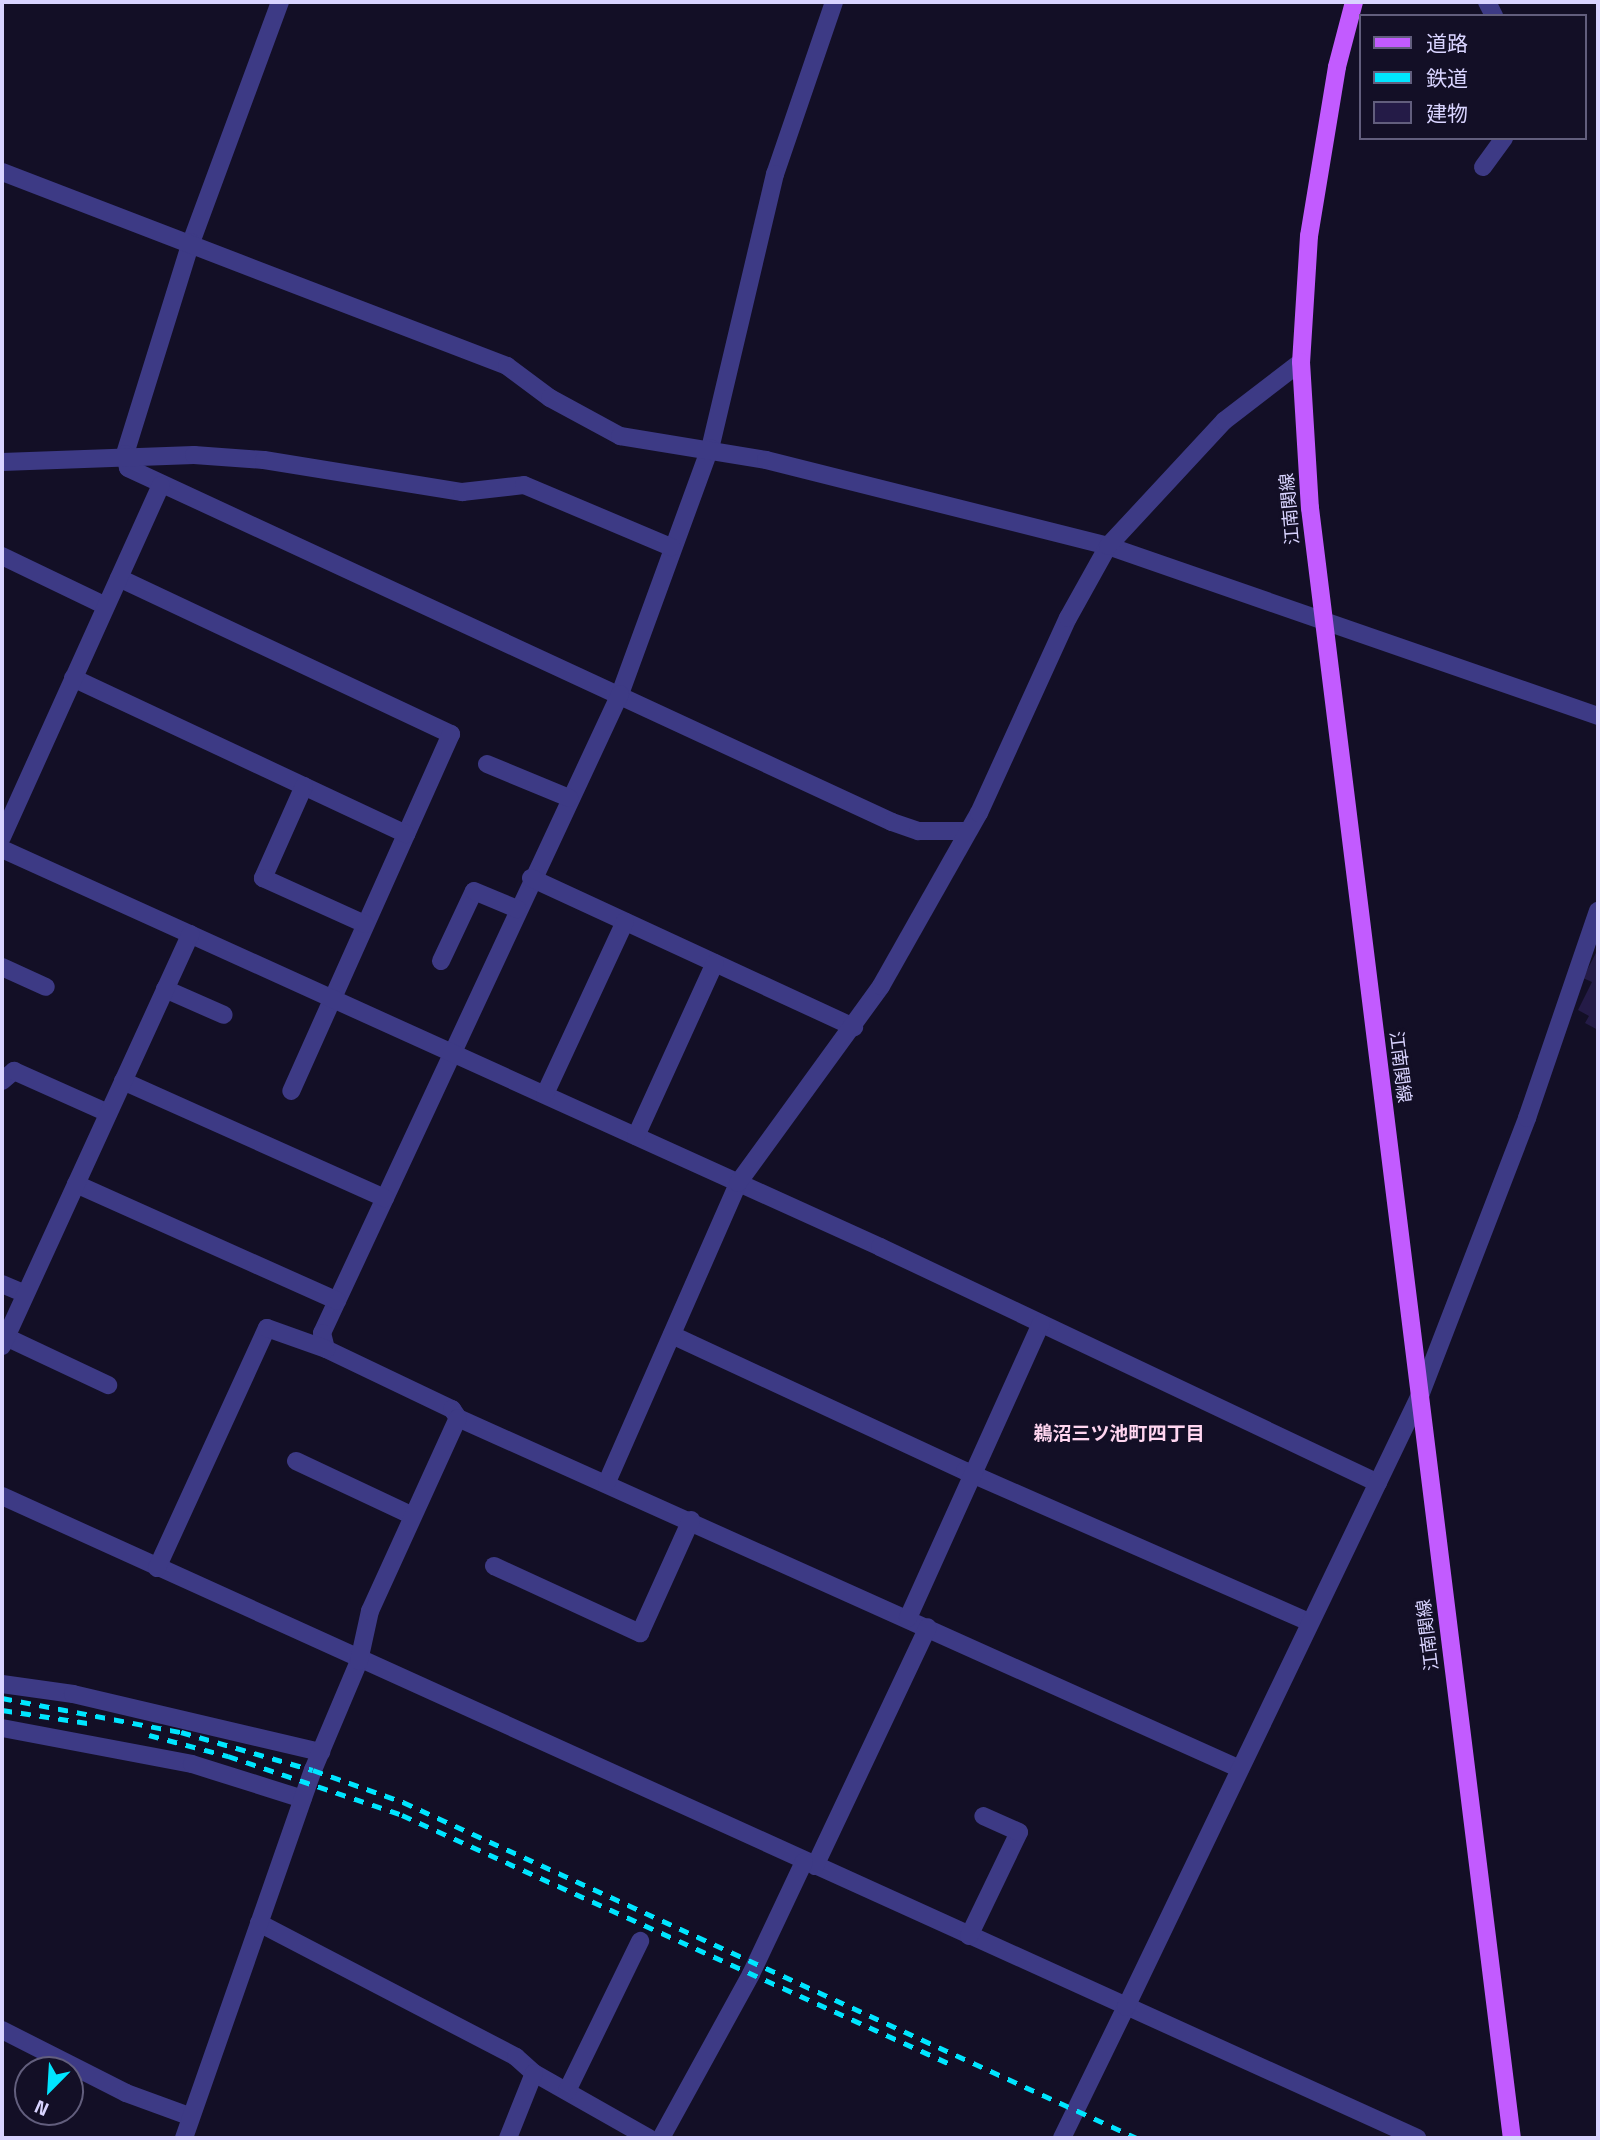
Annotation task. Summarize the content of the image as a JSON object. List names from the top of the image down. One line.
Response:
{"streets":{"main road":["江南関線"]},"districts":["鵜沼三ツ池町四丁目"],"legend":["道路","鉄道","建物"],"north":"bottom left"}
